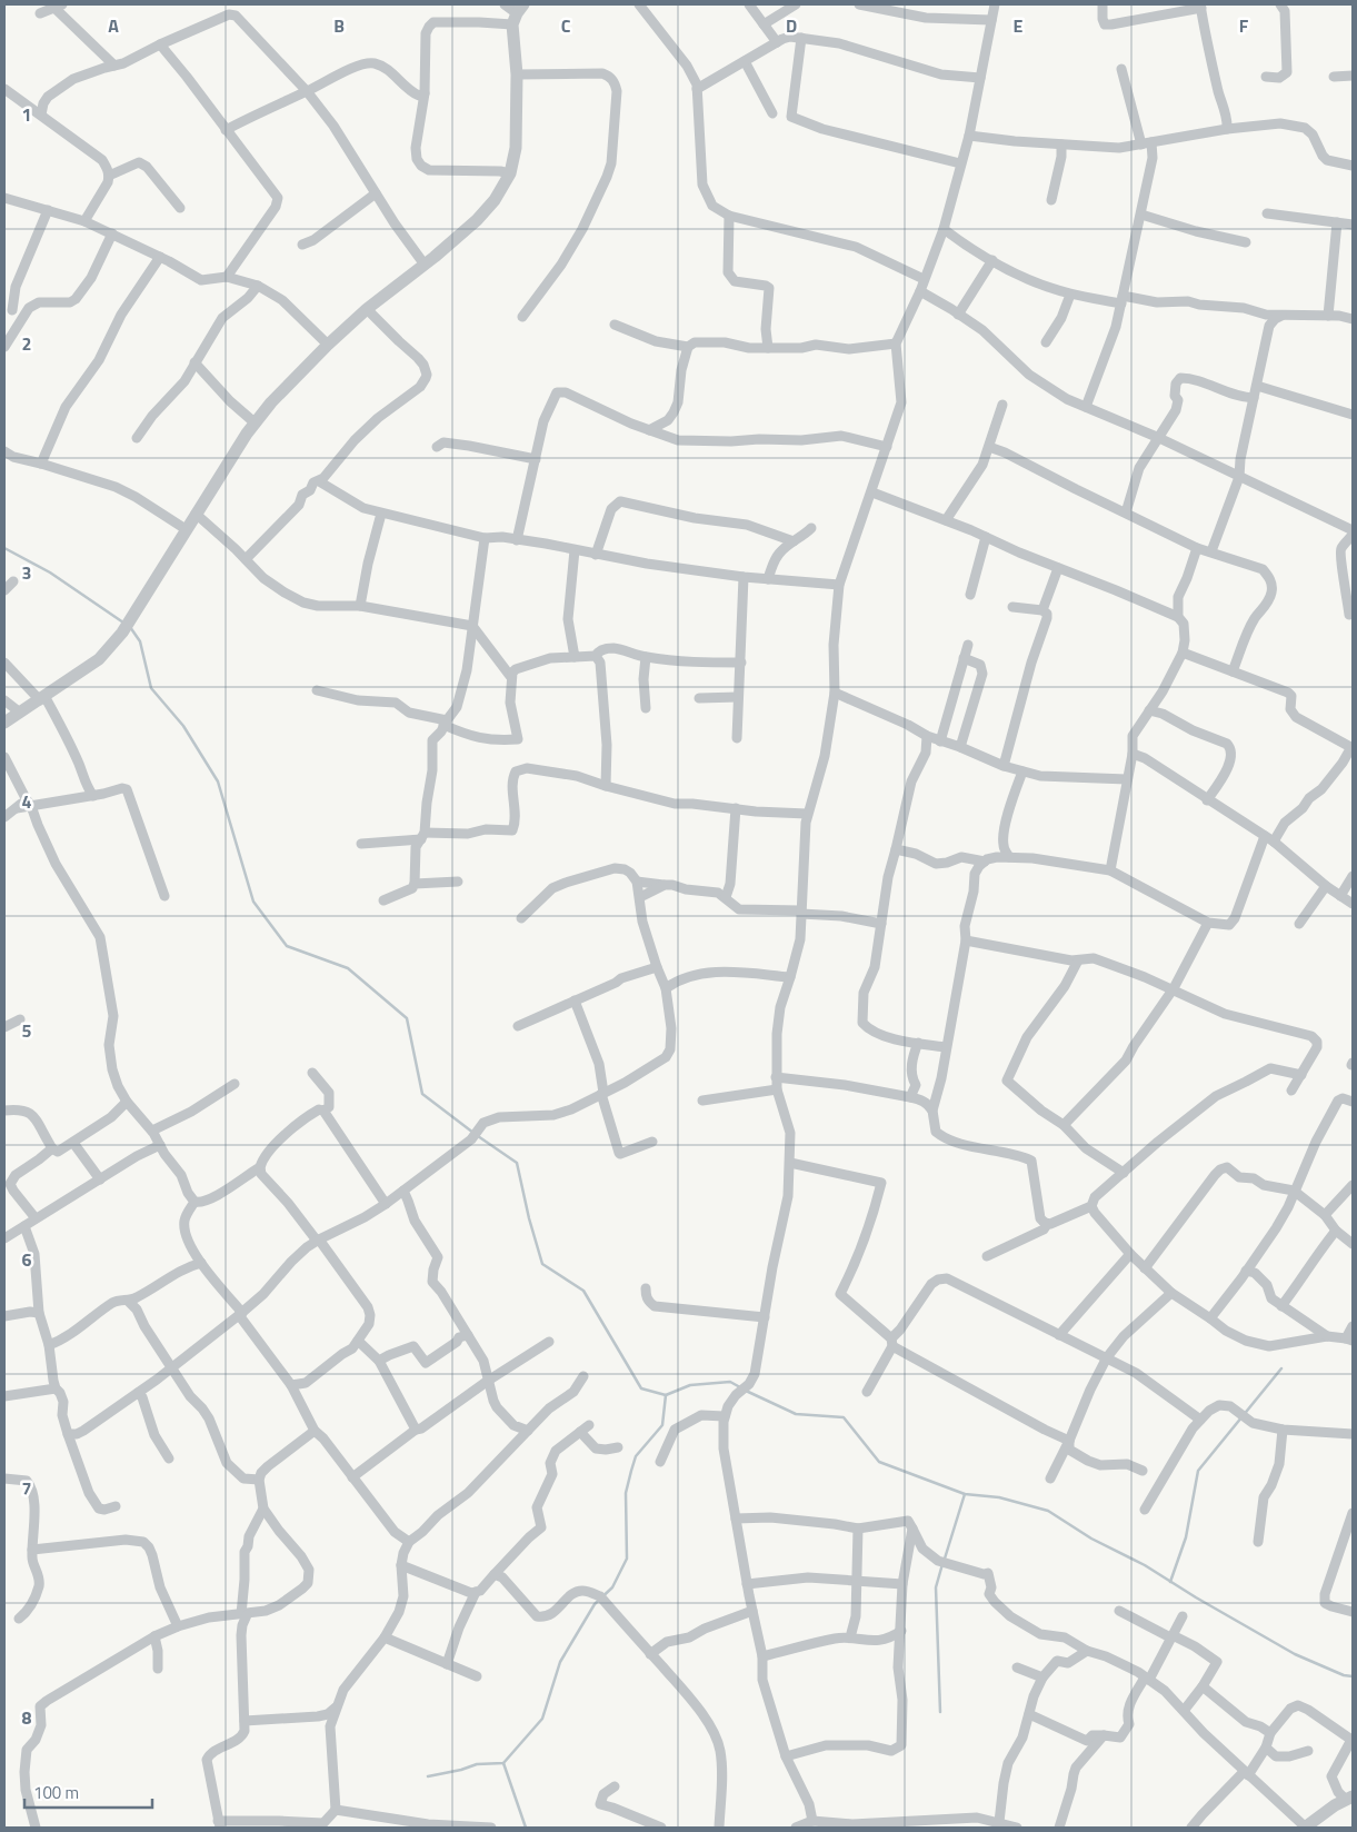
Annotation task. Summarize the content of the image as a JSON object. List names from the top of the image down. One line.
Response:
{"scale_bar":"100 m","grid":{"columns":["A","B","C","D","E","F"],"rows":["1","2","3","4","5","6","7","8"]}}
